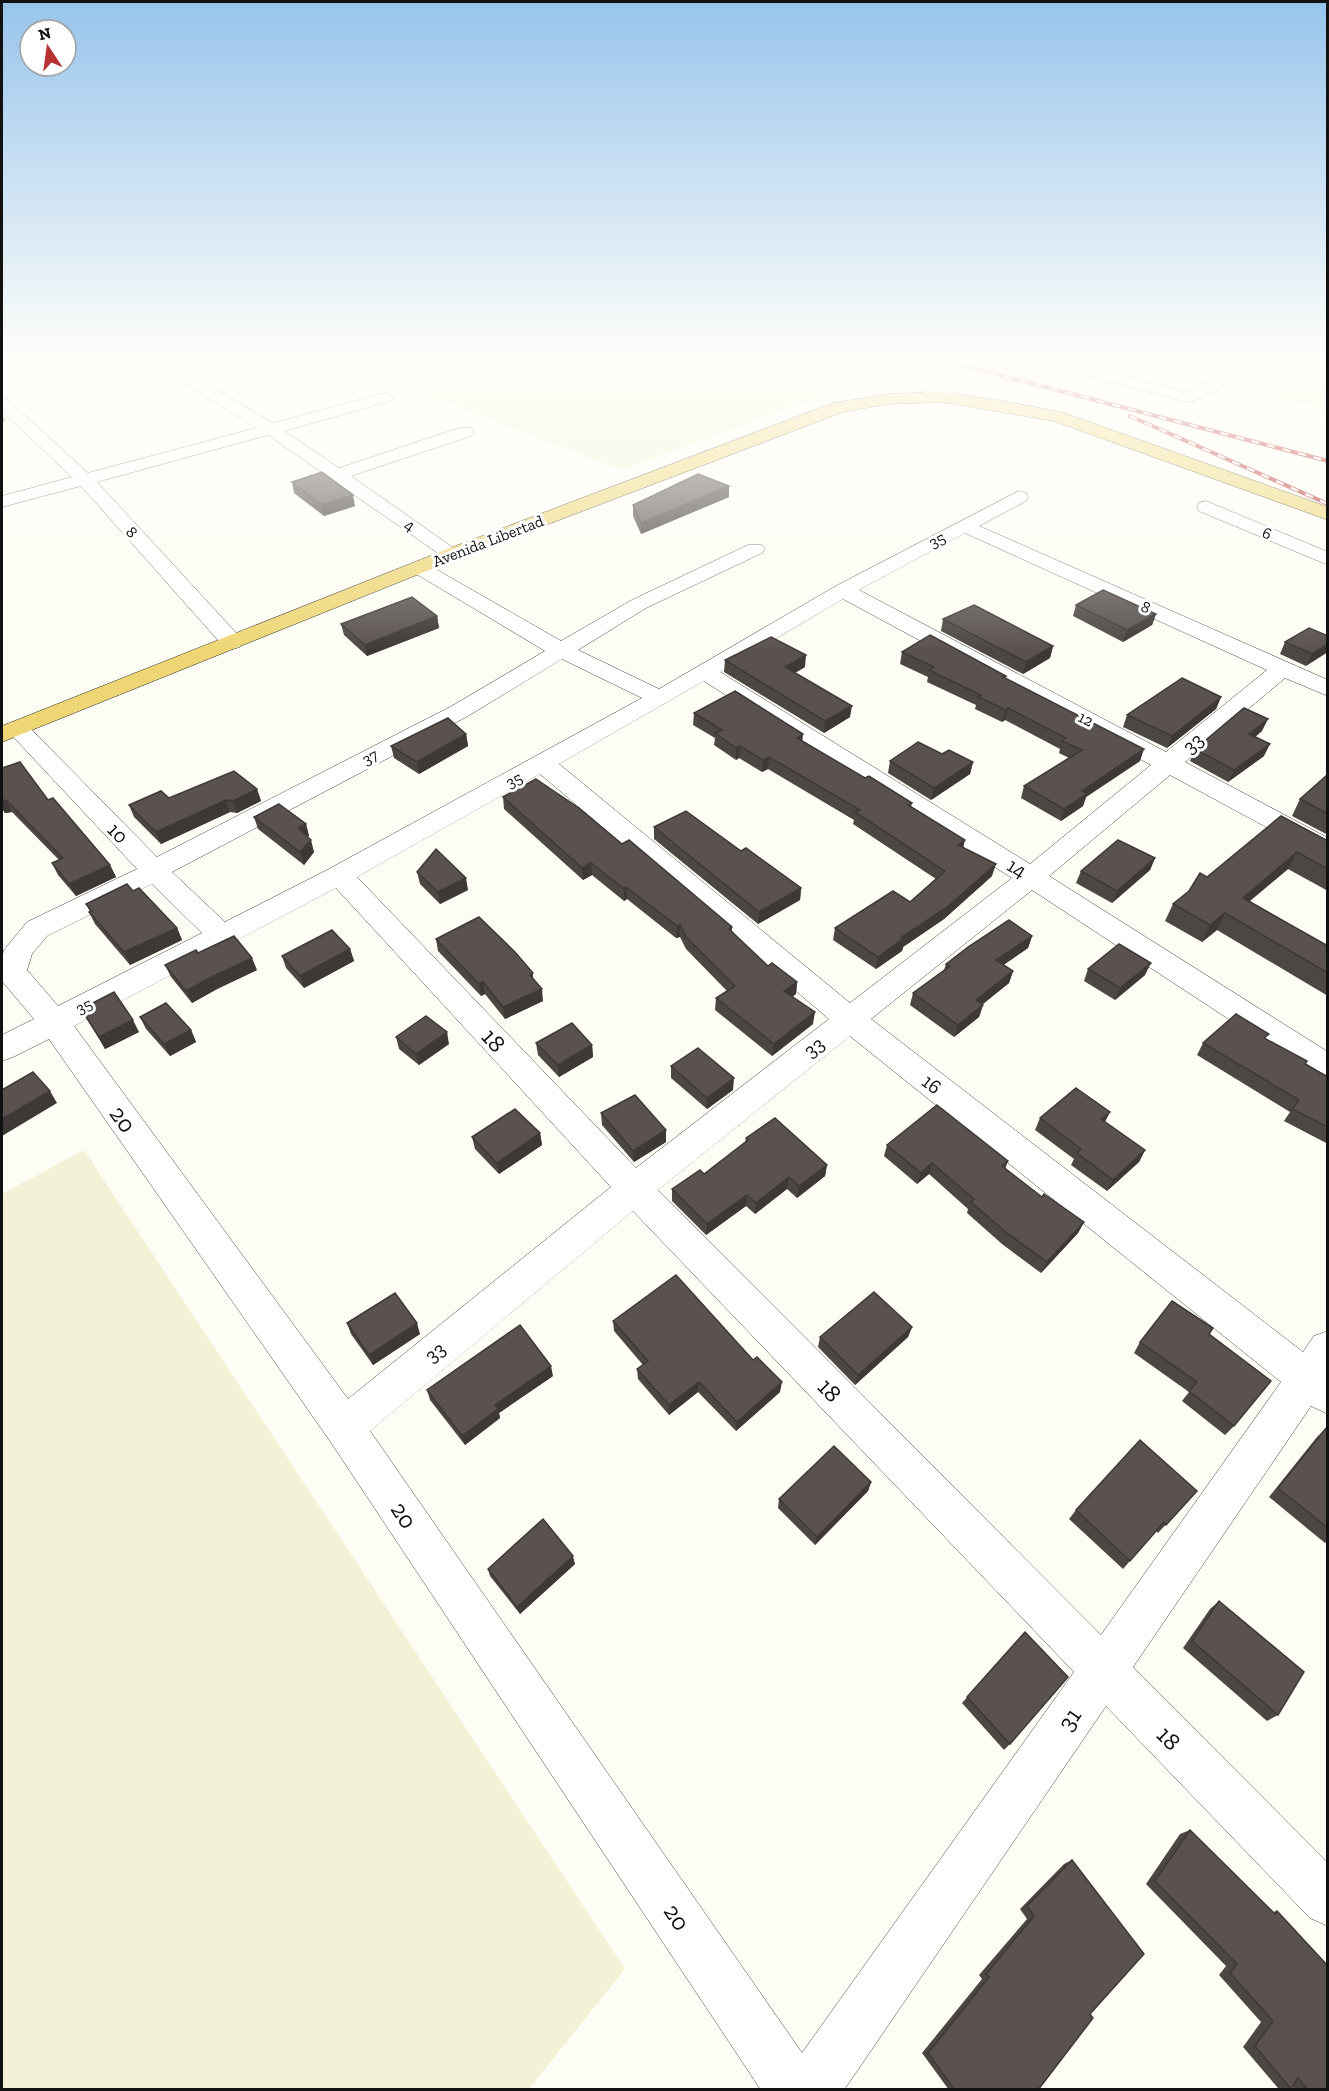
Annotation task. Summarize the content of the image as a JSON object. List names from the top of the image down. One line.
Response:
{"streets":{"main road":["Avenida Libertad"],"street":["4","8","6","35","12","33","37","10","14","18","16","20","31"]},"crossings":[["4","Avenida Libertad"],["8","35"],["8","Avenida Libertad"],["8","33"],["35","12"],["35","10"],["35","14"],["35","18"],["35","16"],["35","20"],["Avenida Libertad","10"],["12","33"],["33","14"],["33","18"],["33","16"],["33","20"],["37","10"],["37","20"],["18","31"],["16","31"]],"north":"top"}
